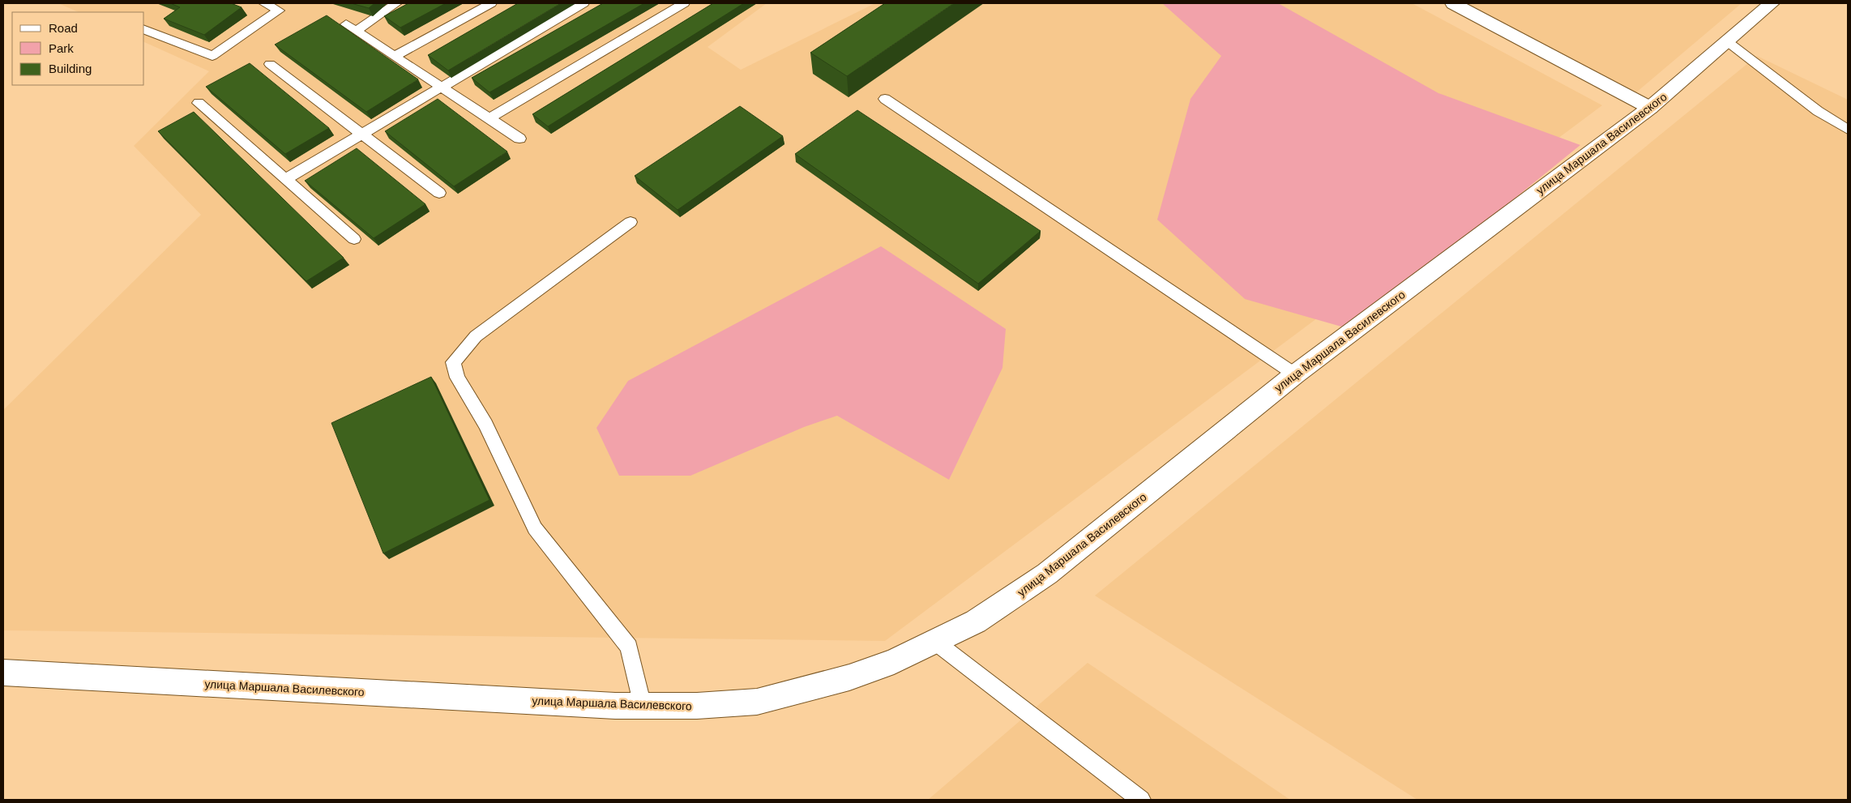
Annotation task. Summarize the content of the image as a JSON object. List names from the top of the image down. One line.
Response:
{"streets":{"street":["улица Маршала Василевского"]},"legend":["Road","Park","Building"]}
